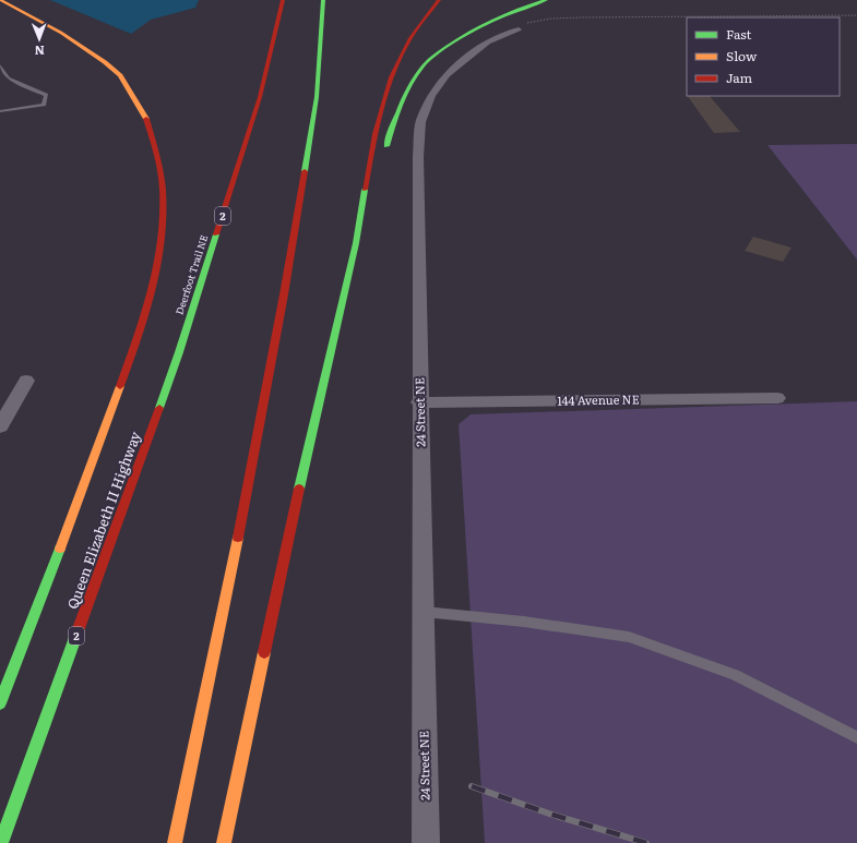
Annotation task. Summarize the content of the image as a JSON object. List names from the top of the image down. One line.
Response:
{"streets":{"highway":["2","Deerfoot Trail NE","Queen Elizabeth II Highway"],"street":["144 Avenue NE","24 Street NE"]},"crossings":[["Deerfoot Trail NE","Queen Elizabeth II Highway"],["144 Avenue NE","24 Street NE"]],"legend":["Fast","Slow","Jam"],"north":"bottom"}
